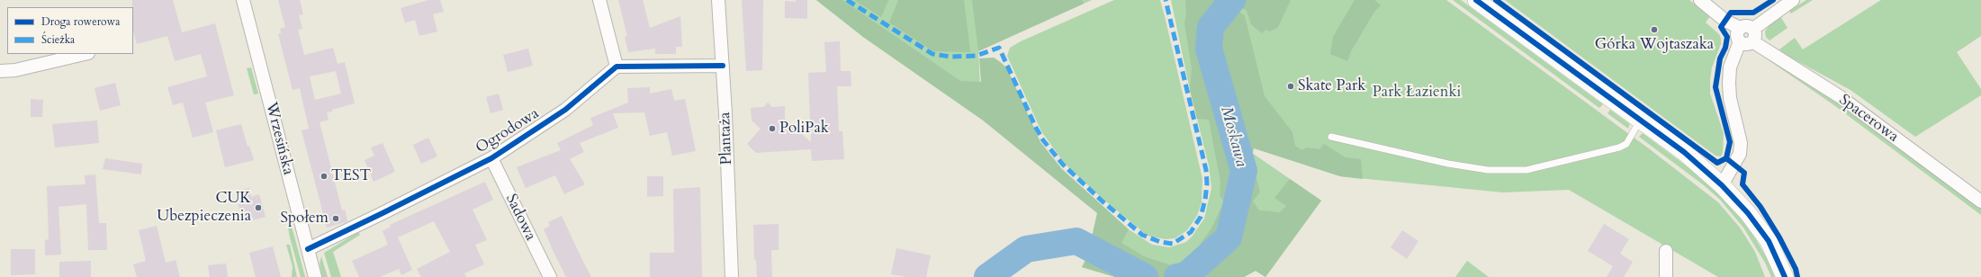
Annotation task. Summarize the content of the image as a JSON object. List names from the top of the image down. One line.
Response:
{"streets":{"street":["Spacerowa","Ogrodowa","Wrzesińska","Plantaża","Sadowa"]},"crossings":[["Ogrodowa","Wrzesińska"],["Ogrodowa","Sadowa"]],"water":["Moskawa"],"parks":["Park Łazienki"],"places":["Górka Wojtaszaka","Skate Park","PoliPak","TEST","CUK Ubezpieczenia","Społem"],"legend":["Droga rowerowa","Ścieżka"]}
